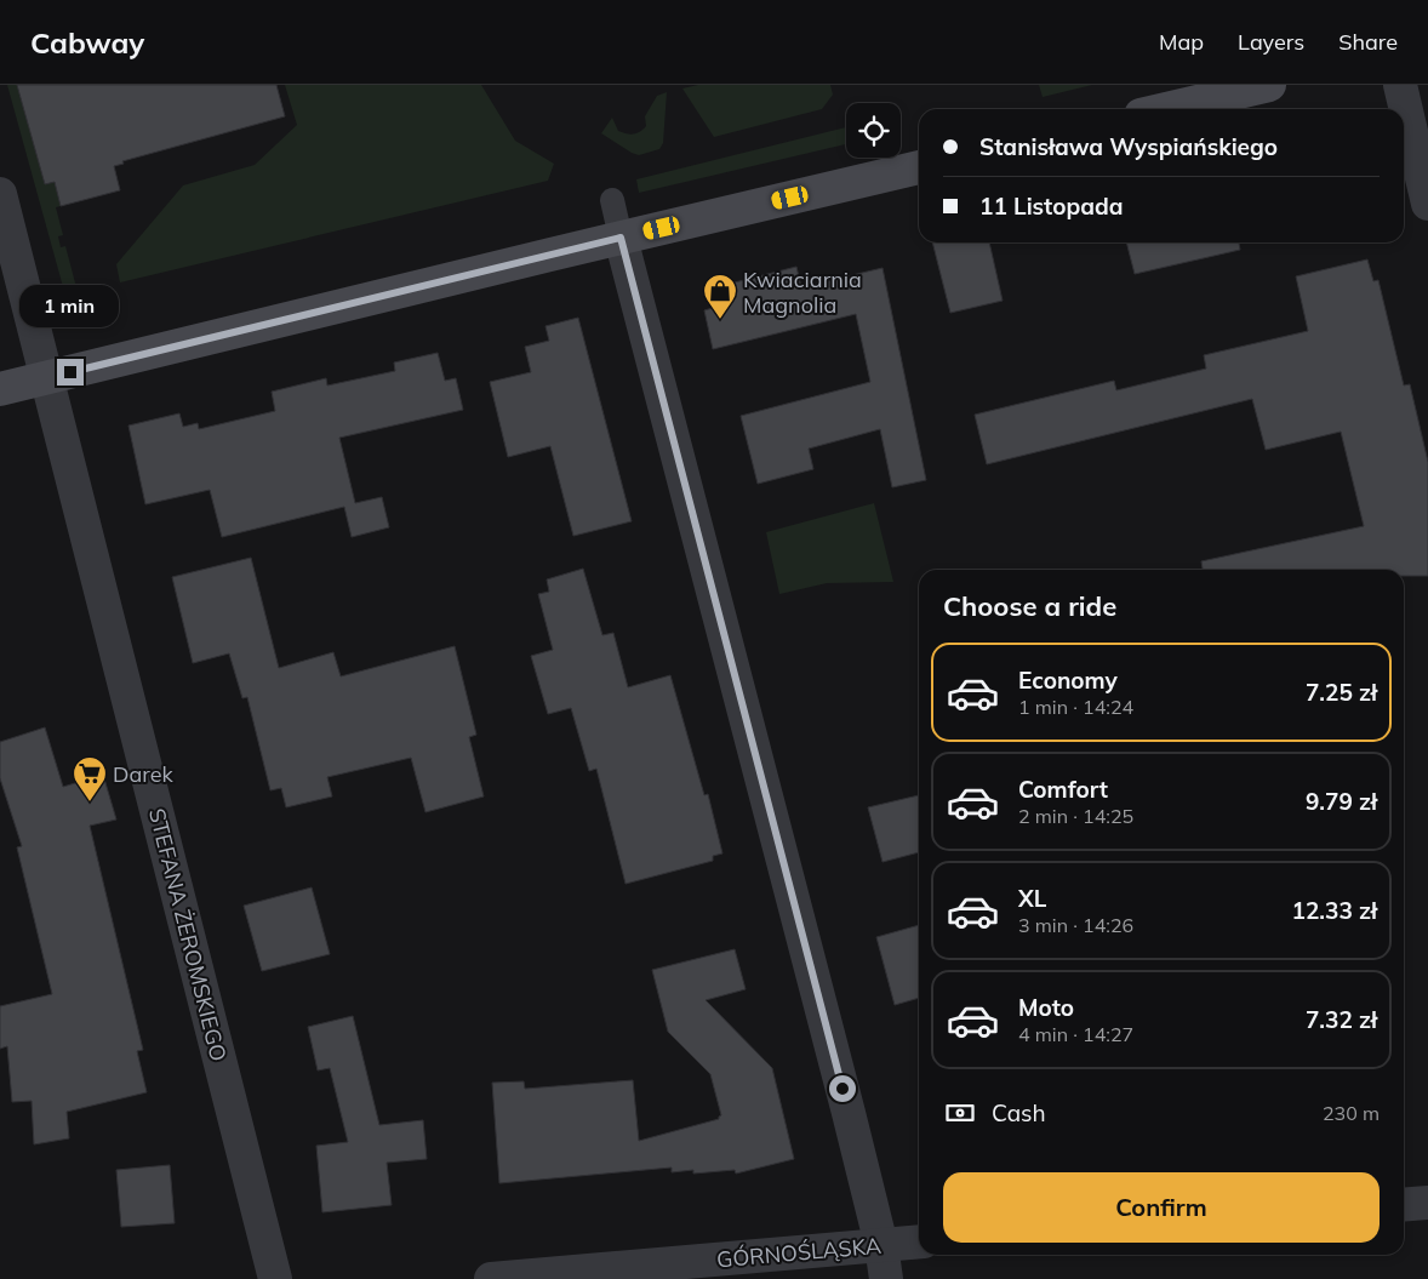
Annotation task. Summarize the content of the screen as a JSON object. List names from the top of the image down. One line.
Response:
{"streets":{"street":["STEFANA ŻEROMSKIEGO","GÓRNOŚLĄSKA"]},"places":{"shop":["Kwiaciarnia Magnolia"],"supermarket":["Darek"]},"page":{"header":"Cabway","nav":["Map","Layers","Share"],"banner":["Stanisława Wyspiańskiego","11 Listopada"],"bubble":"1 min","heading":"Choose a ride","list":[{"name":"Economy","note":"1 min · 14:24","value":"7.25 zł"},{"name":"Comfort","note":"2 min · 14:25","value":"9.79 zł"},{"name":"XL","note":"3 min · 14:26","value":"12.33 zł"},{"name":"Moto","note":"4 min · 14:27","value":"7.32 zł"}],"pay":["Cash","230 m"],"buttons":"Confirm"}}
